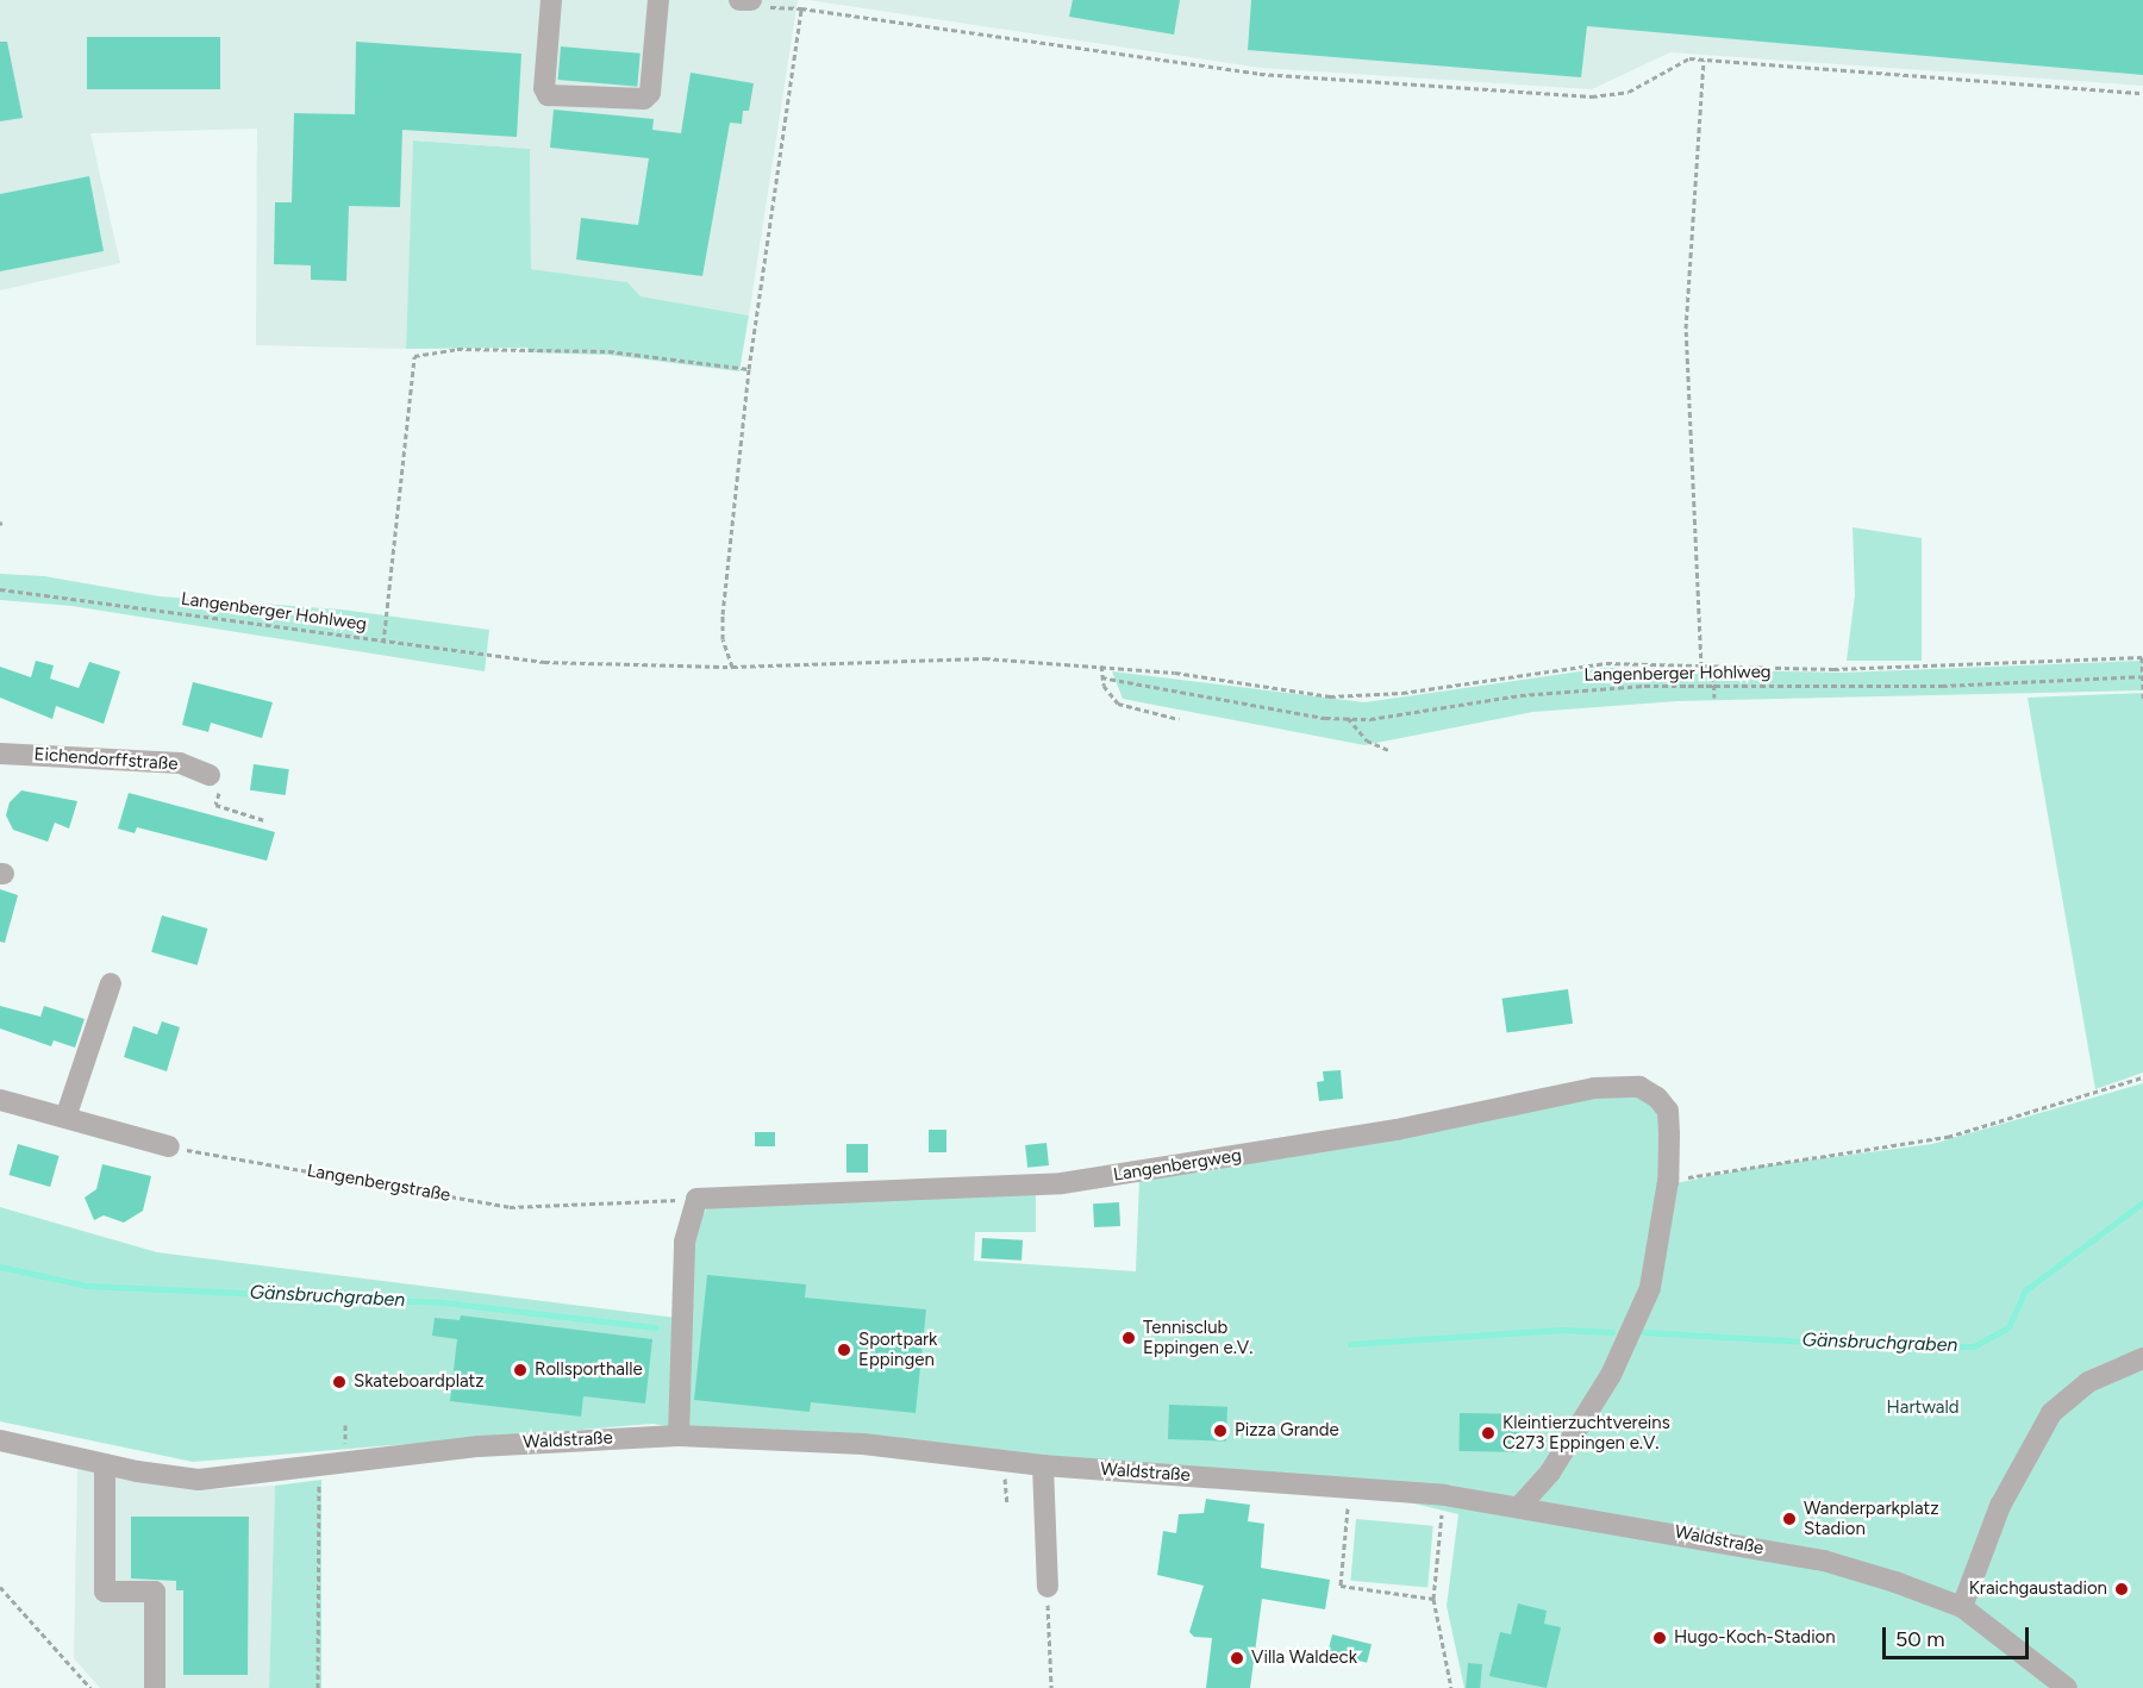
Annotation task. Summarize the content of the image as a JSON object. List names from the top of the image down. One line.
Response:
{"streets":{"street":["Eichendorffstraße","Langenbergweg","Waldstraße"],"path":["Langenberger Hohlweg","Langenbergstraße"]},"crossings":[["Langenbergweg","Langenbergstraße"],["Langenbergweg","Waldstraße"]],"water":["Gänsbruchgraben"],"parks":["Hartwald"],"places":["Tennisclub Eppingen e.V.","Sportpark Eppingen","Rollsporthalle","Skateboardplatz","Pizza Grande","Kleintierzuchtvereins C273 Eppingen e.V.","Wanderparkplatz Stadion","Kraichgaustadion","Hugo-Koch-Stadion","Villa Waldeck"],"scale_bar":"50 m"}
